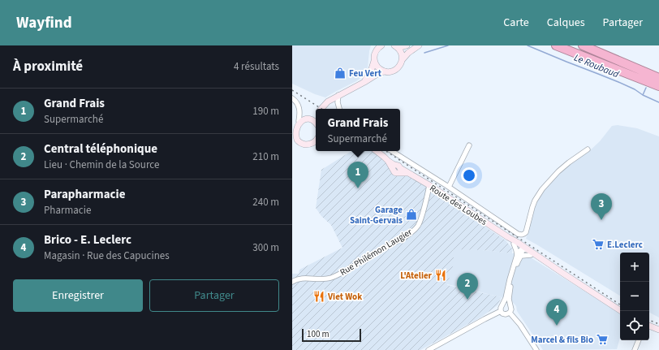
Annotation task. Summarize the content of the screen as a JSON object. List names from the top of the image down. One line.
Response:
{"streets":{"main road":["Route des Loubes"],"street":["Rue Philémon Laugier"]},"crossings":[["Route des Loubes","Rue Philémon Laugier"]],"water":["Le Roubaud"],"places":{"shop":["Feu Vert","Garage Saint-Gervais"],"supermarket":["E.Leclerc","Marcel & fils Bio"],"restaurant":["L'Atelier","Viet Wok"]},"scale_bar":"100 m","page":{"header":"Wayfind","nav":["Carte","Calques","Partager"],"heading":["À proximité","4 résultats"],"list":[{"mark":"1","name":"Grand Frais","note":"Supermarché","value":"190 m"},{"mark":"2","name":"Central téléphonique","note":"Lieu · Chemin de la Source","value":"210 m"},{"mark":"3","name":"Parapharmacie","note":"Pharmacie","value":"240 m"},{"mark":"4","name":"Brico - E. Leclerc","note":"Magasin · Rue des Capucines","value":"300 m"}],"popup":["Grand Frais","Supermarché"],"pins":["1","3","2","4"],"map_buttons":["+","−"],"buttons":["Enregistrer","Partager"],"scale":"100 m"}}
